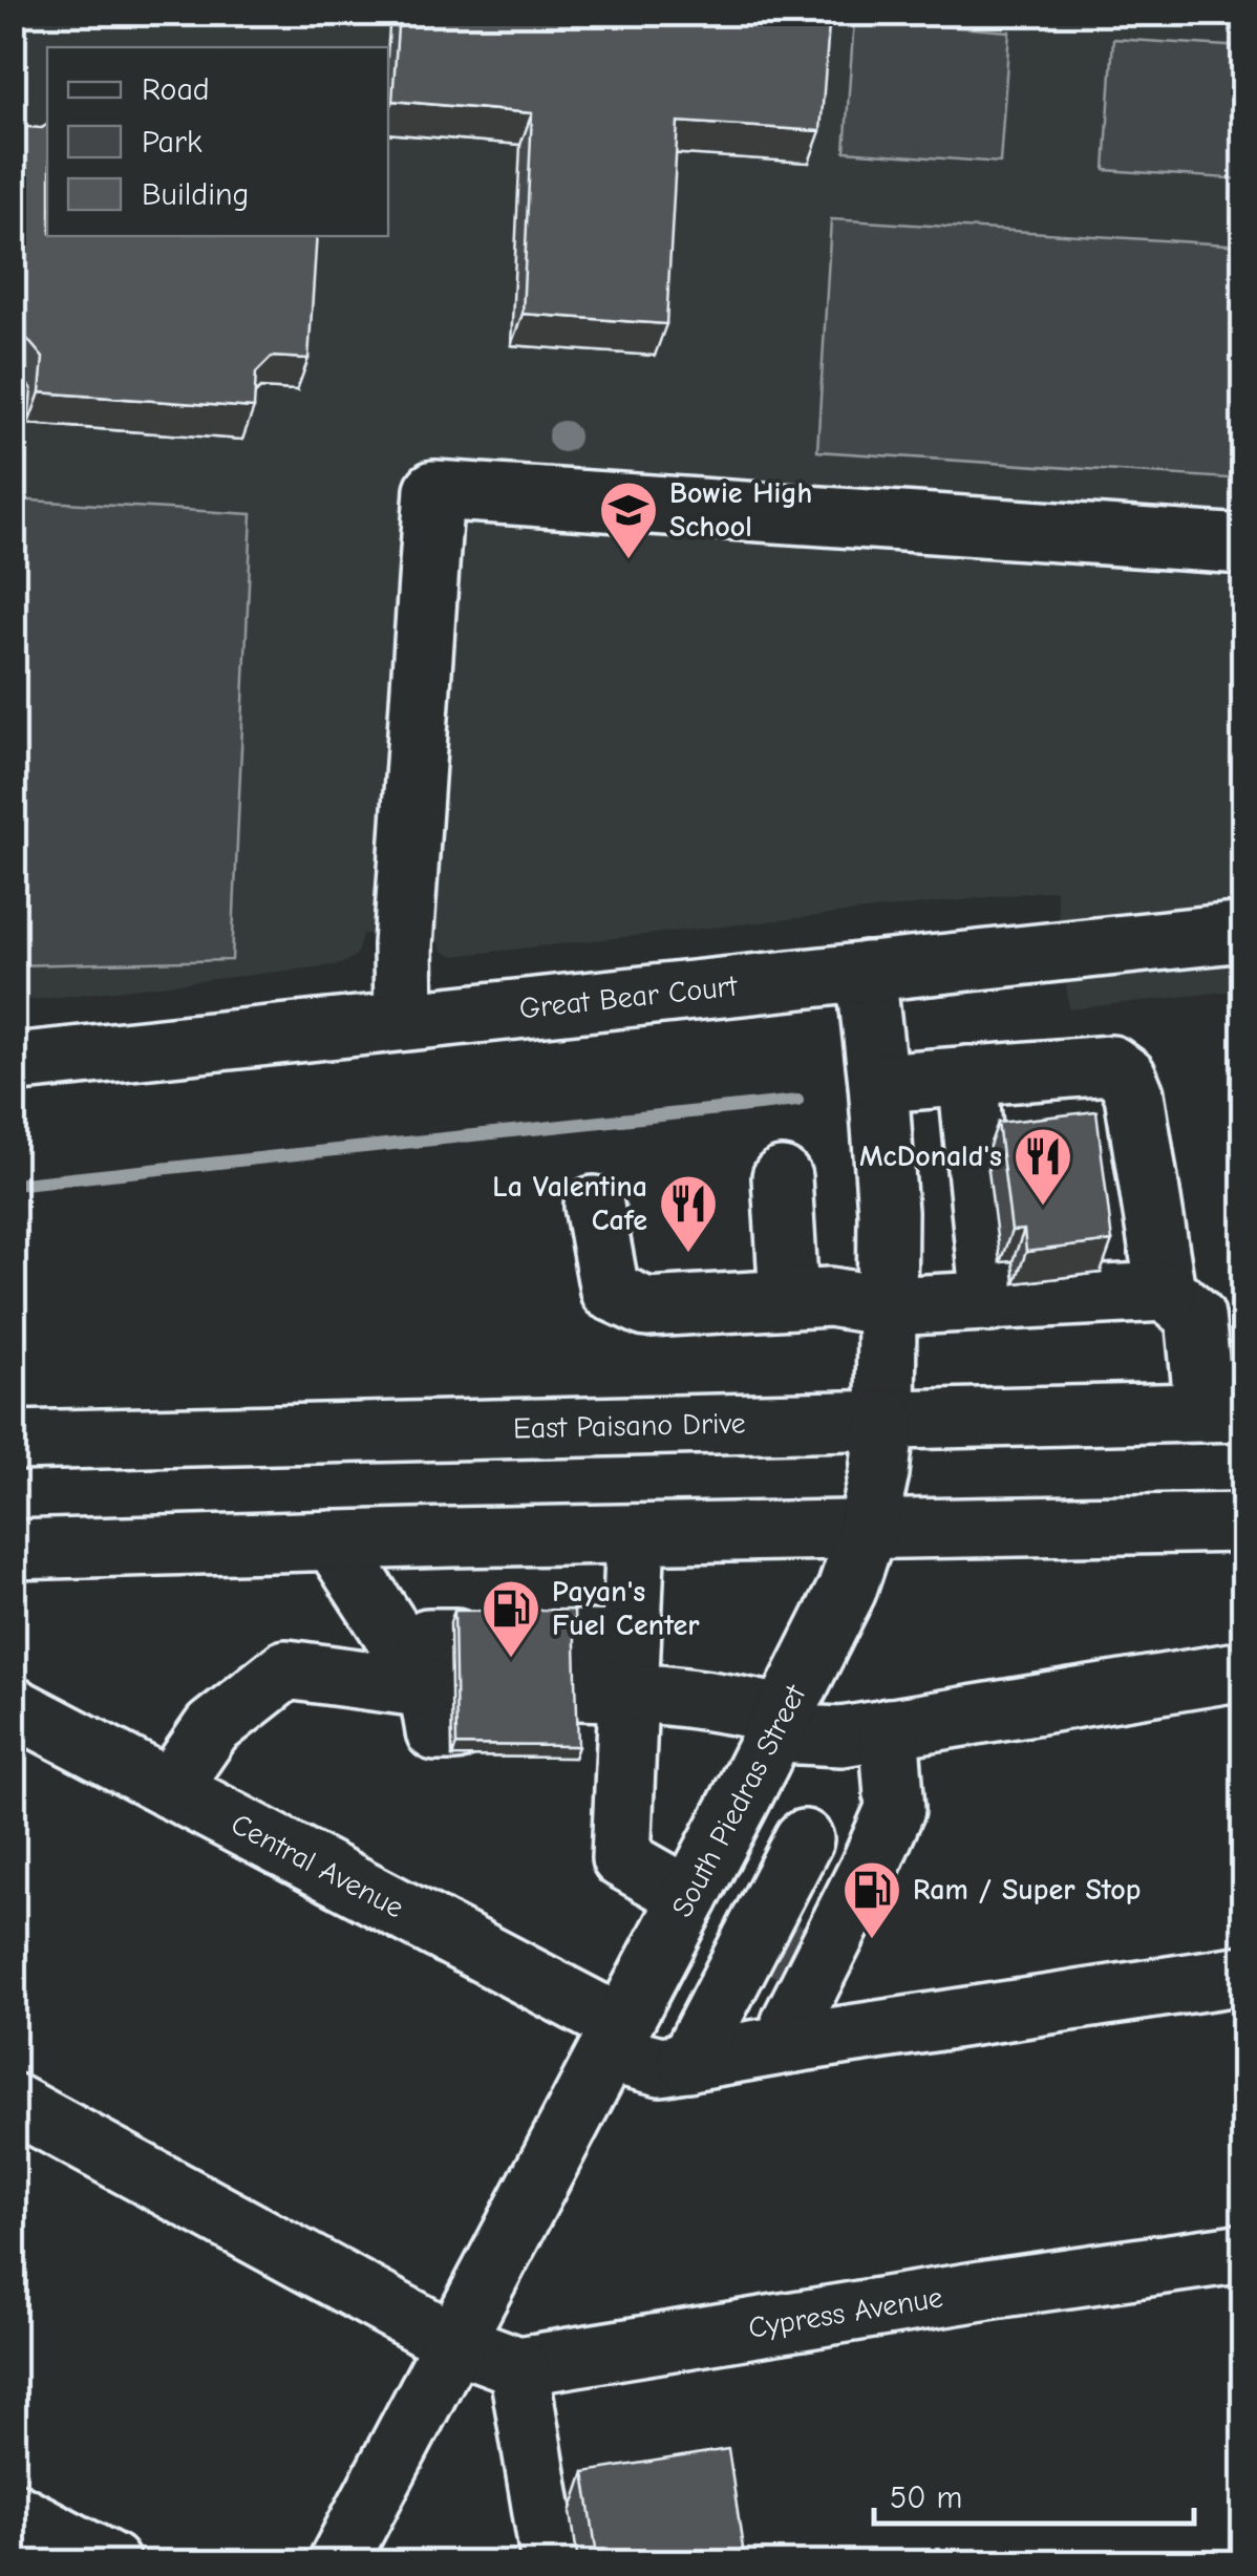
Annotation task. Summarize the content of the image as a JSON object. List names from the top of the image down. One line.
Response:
{"streets":{"street":["Great Bear Court","East Paisano Drive","South Piedras Street","Central Avenue","Cypress Avenue"]},"crossings":[["Great Bear Court","South Piedras Street"],["East Paisano Drive","South Piedras Street"],["South Piedras Street","Central Avenue"],["South Piedras Street","Cypress Avenue"]],"places":{"school or university":["Bowie High School"],"restaurant":["McDonald's","La Valentina Cafe"],"fuel station":["Payan's Fuel Center","Ram / Super Stop"]},"legend":["Road","Park","Building"],"scale_bar":"50 m"}
